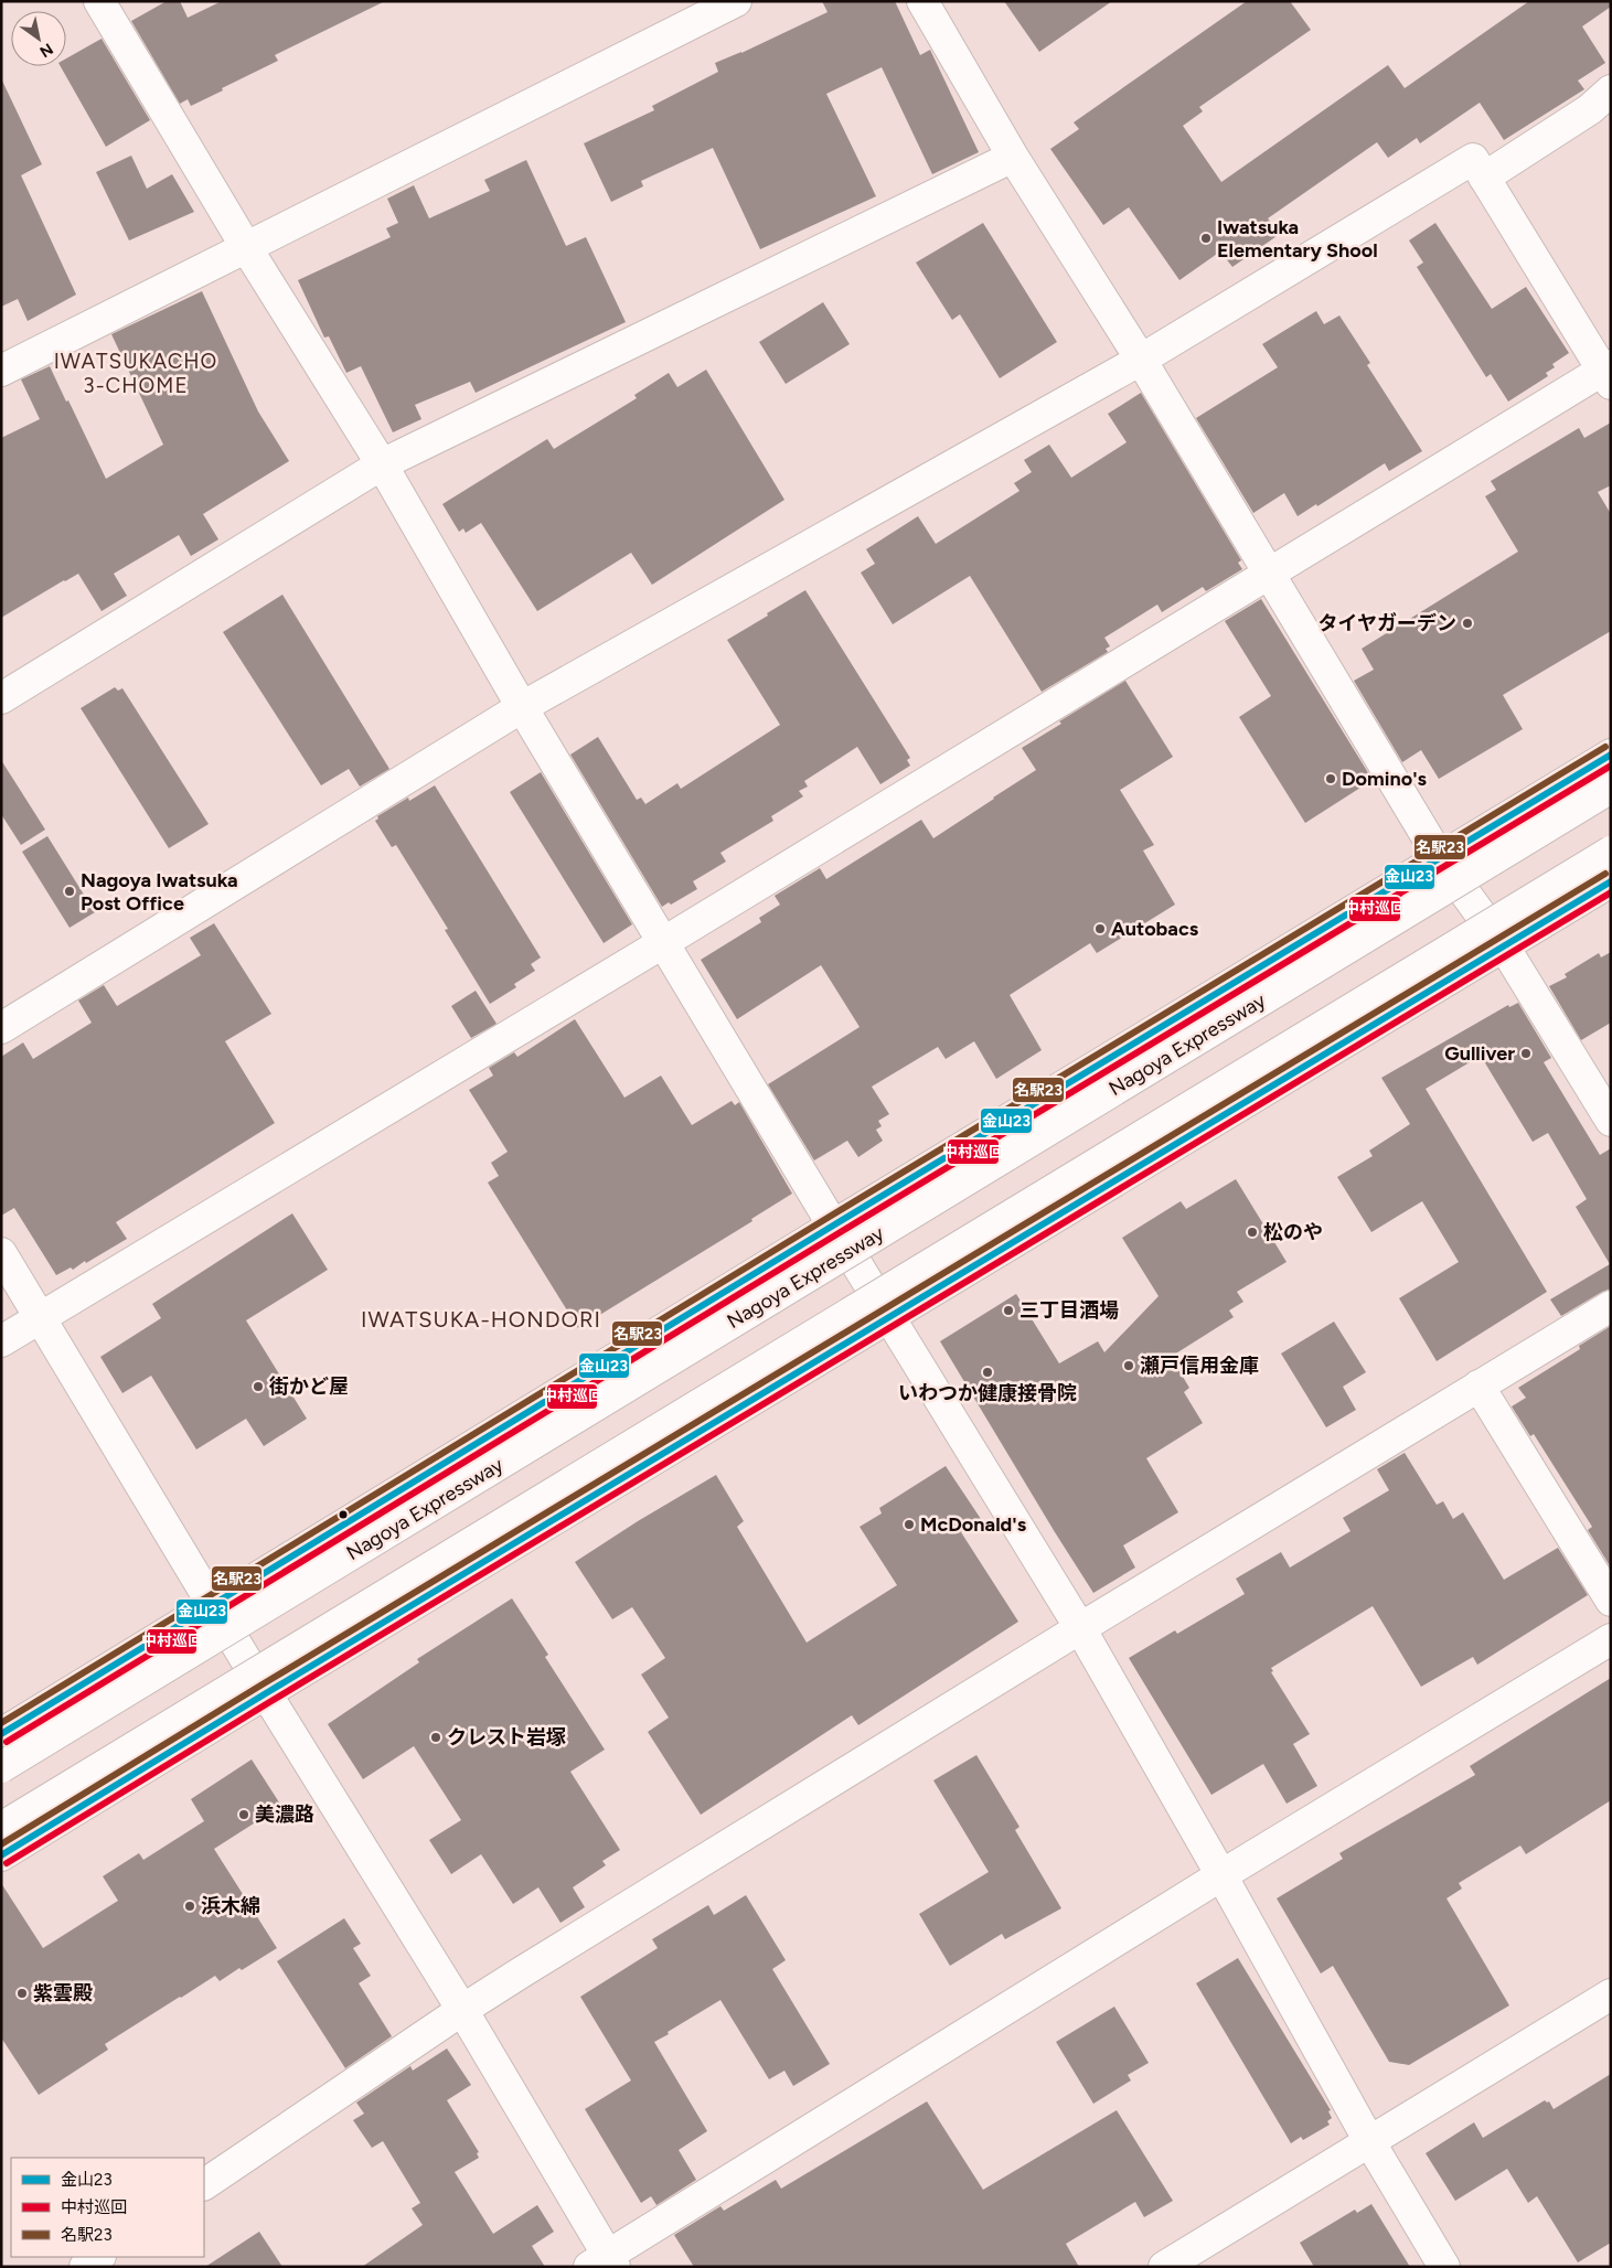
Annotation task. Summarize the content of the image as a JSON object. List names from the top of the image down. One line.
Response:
{"streets":{"main road":["Nagoya Expressway"]},"districts":["IWATSUKACHO 3-CHOME","IWATSUKA-HONDORI"],"places":["Iwatsuka Elementary Shool","タイヤガーデン","Domino's","Nagoya Iwatsuka Post Office","Autobacs","Gulliver","松のや","三丁目酒場","瀬戸信用金庫","いわつか健康接骨院","街かど屋","McDonald's","クレスト岩塚","美濃路","浜木綿","紫雲殿"],"lines":["transit line 名駅23","transit line 金山23","transit line 中村巡回"],"legend":["金山23","中村巡回","名駅23"],"north":"bottom right"}
